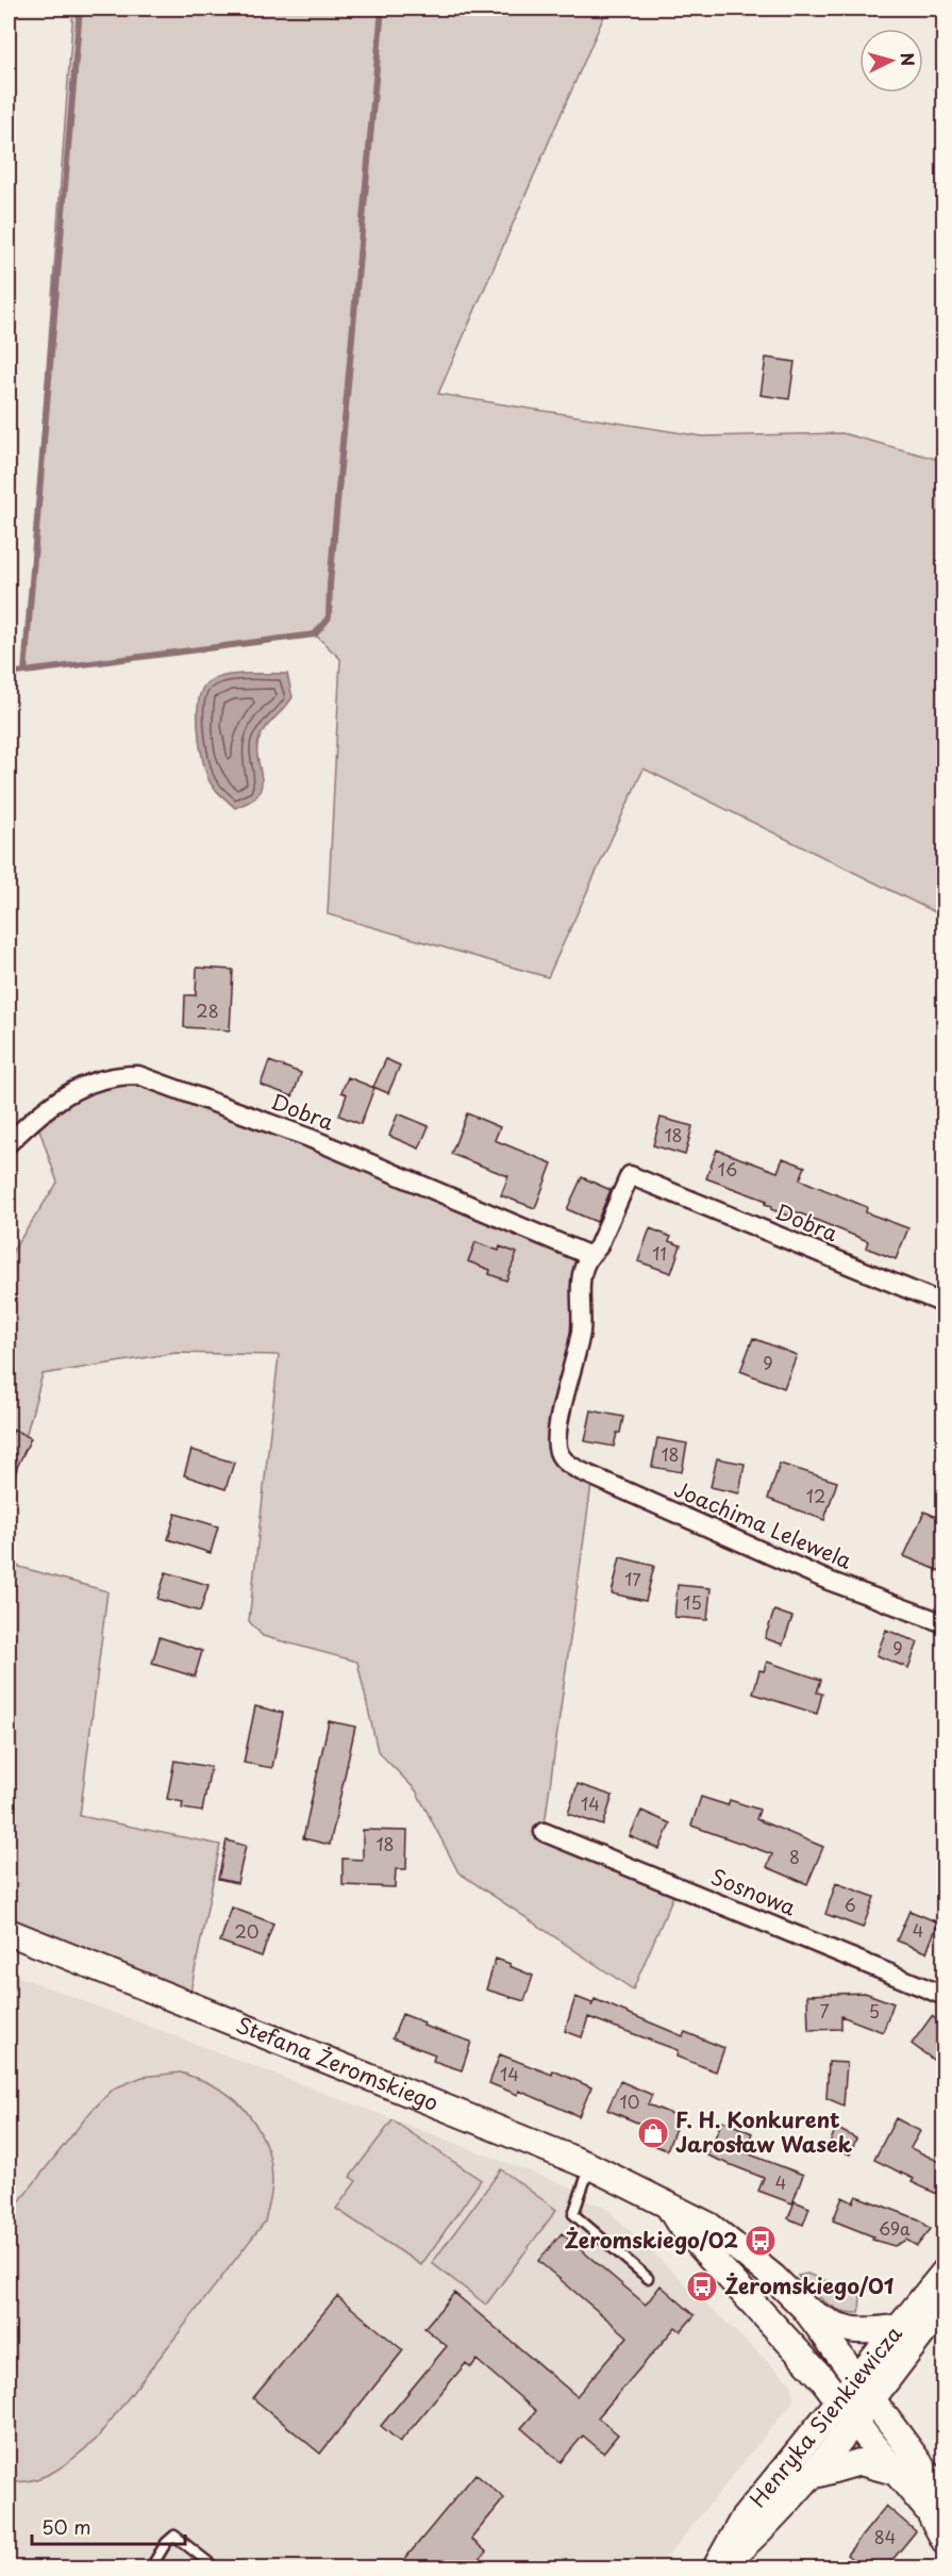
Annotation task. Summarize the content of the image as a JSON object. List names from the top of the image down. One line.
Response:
{"streets":{"street":["Dobra","Joachima Lelewela","Sosnowa","Stefana Żeromskiego","Henryka Sienkiewicza"]},"crossings":[["Dobra","Joachima Lelewela"],["Stefana Żeromskiego","Henryka Sienkiewicza"]],"places":{"shop":["F. H. Konkurent Jarosław Wasek"],"bus stop":["Żeromskiego/02","Żeromskiego/01"]},"house_numbers":["28","18","16","11","9","18","12","17","15","9","14","18","8","6","4","20","7","5","14","10","4","69a","84"],"scale_bar":"50 m","north":"right"}
